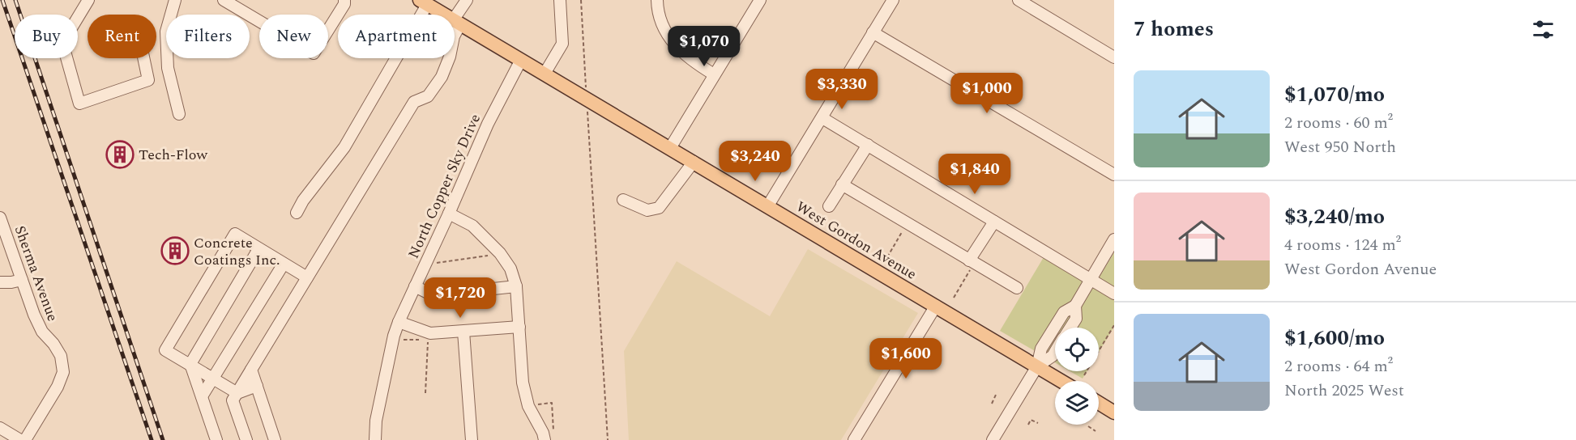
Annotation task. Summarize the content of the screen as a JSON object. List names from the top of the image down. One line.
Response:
{"streets":{"main road":["West Gordon Avenue"],"street":["North Copper Sky Drive","Sherma Avenue"]},"crossings":[["North Copper Sky Drive","West Gordon Avenue"]],"places":{"building":["Tech-Flow","Concrete Coatings Inc."]},"page":{"heading":"7 homes","chip":["Buy","Rent","Filters","New","Apartment"],"price":["$1,070","$3,330","$1,000","$3,240","$1,840","$1,720","$1,600"],"list":[{"name":"$1,070/mo","note":"2 rooms · 60 m² · West 950 North"},{"name":"$3,240/mo","note":"4 rooms · 124 m² · West Gordon Avenue"},{"name":"$1,600/mo","note":"2 rooms · 64 m² · North 2025 West"}]}}
